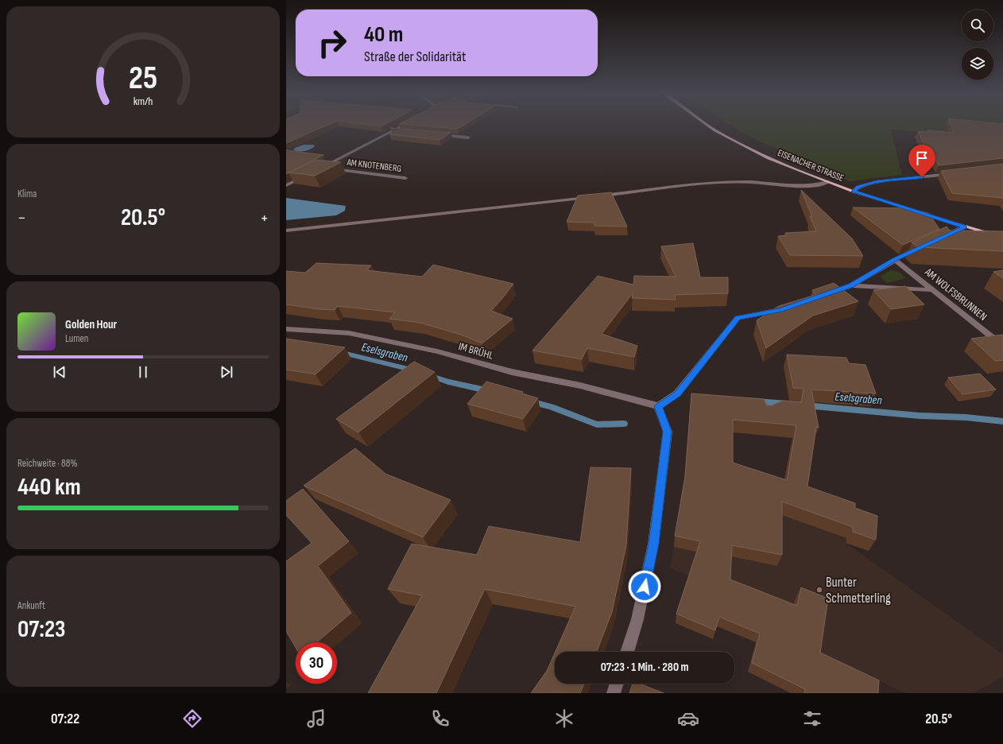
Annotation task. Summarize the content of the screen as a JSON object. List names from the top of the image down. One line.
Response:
{"streets":{"main road":["EISENACHER STRASSE"],"street":["AM KNOTENBERG","AM WOLFSBRUNNEN","IM BRÜHL"]},"water":["Eselsgraben"],"places":["Bunter Schmetterling"],"page":{"turn":["40 m","Straße der Solidarität"],"tile":["Klima",["Reichweite · 88%","440 km"],["Ankunft","07:23"]],"heat":["−","20.5°","+"],"song":["Golden Hour","Lumen"],"limit":"30","trip":"07:23 · 1 Min. · 280 m","tabs":["07:22","20.5°"],"gauge":["25","km/h"]}}
